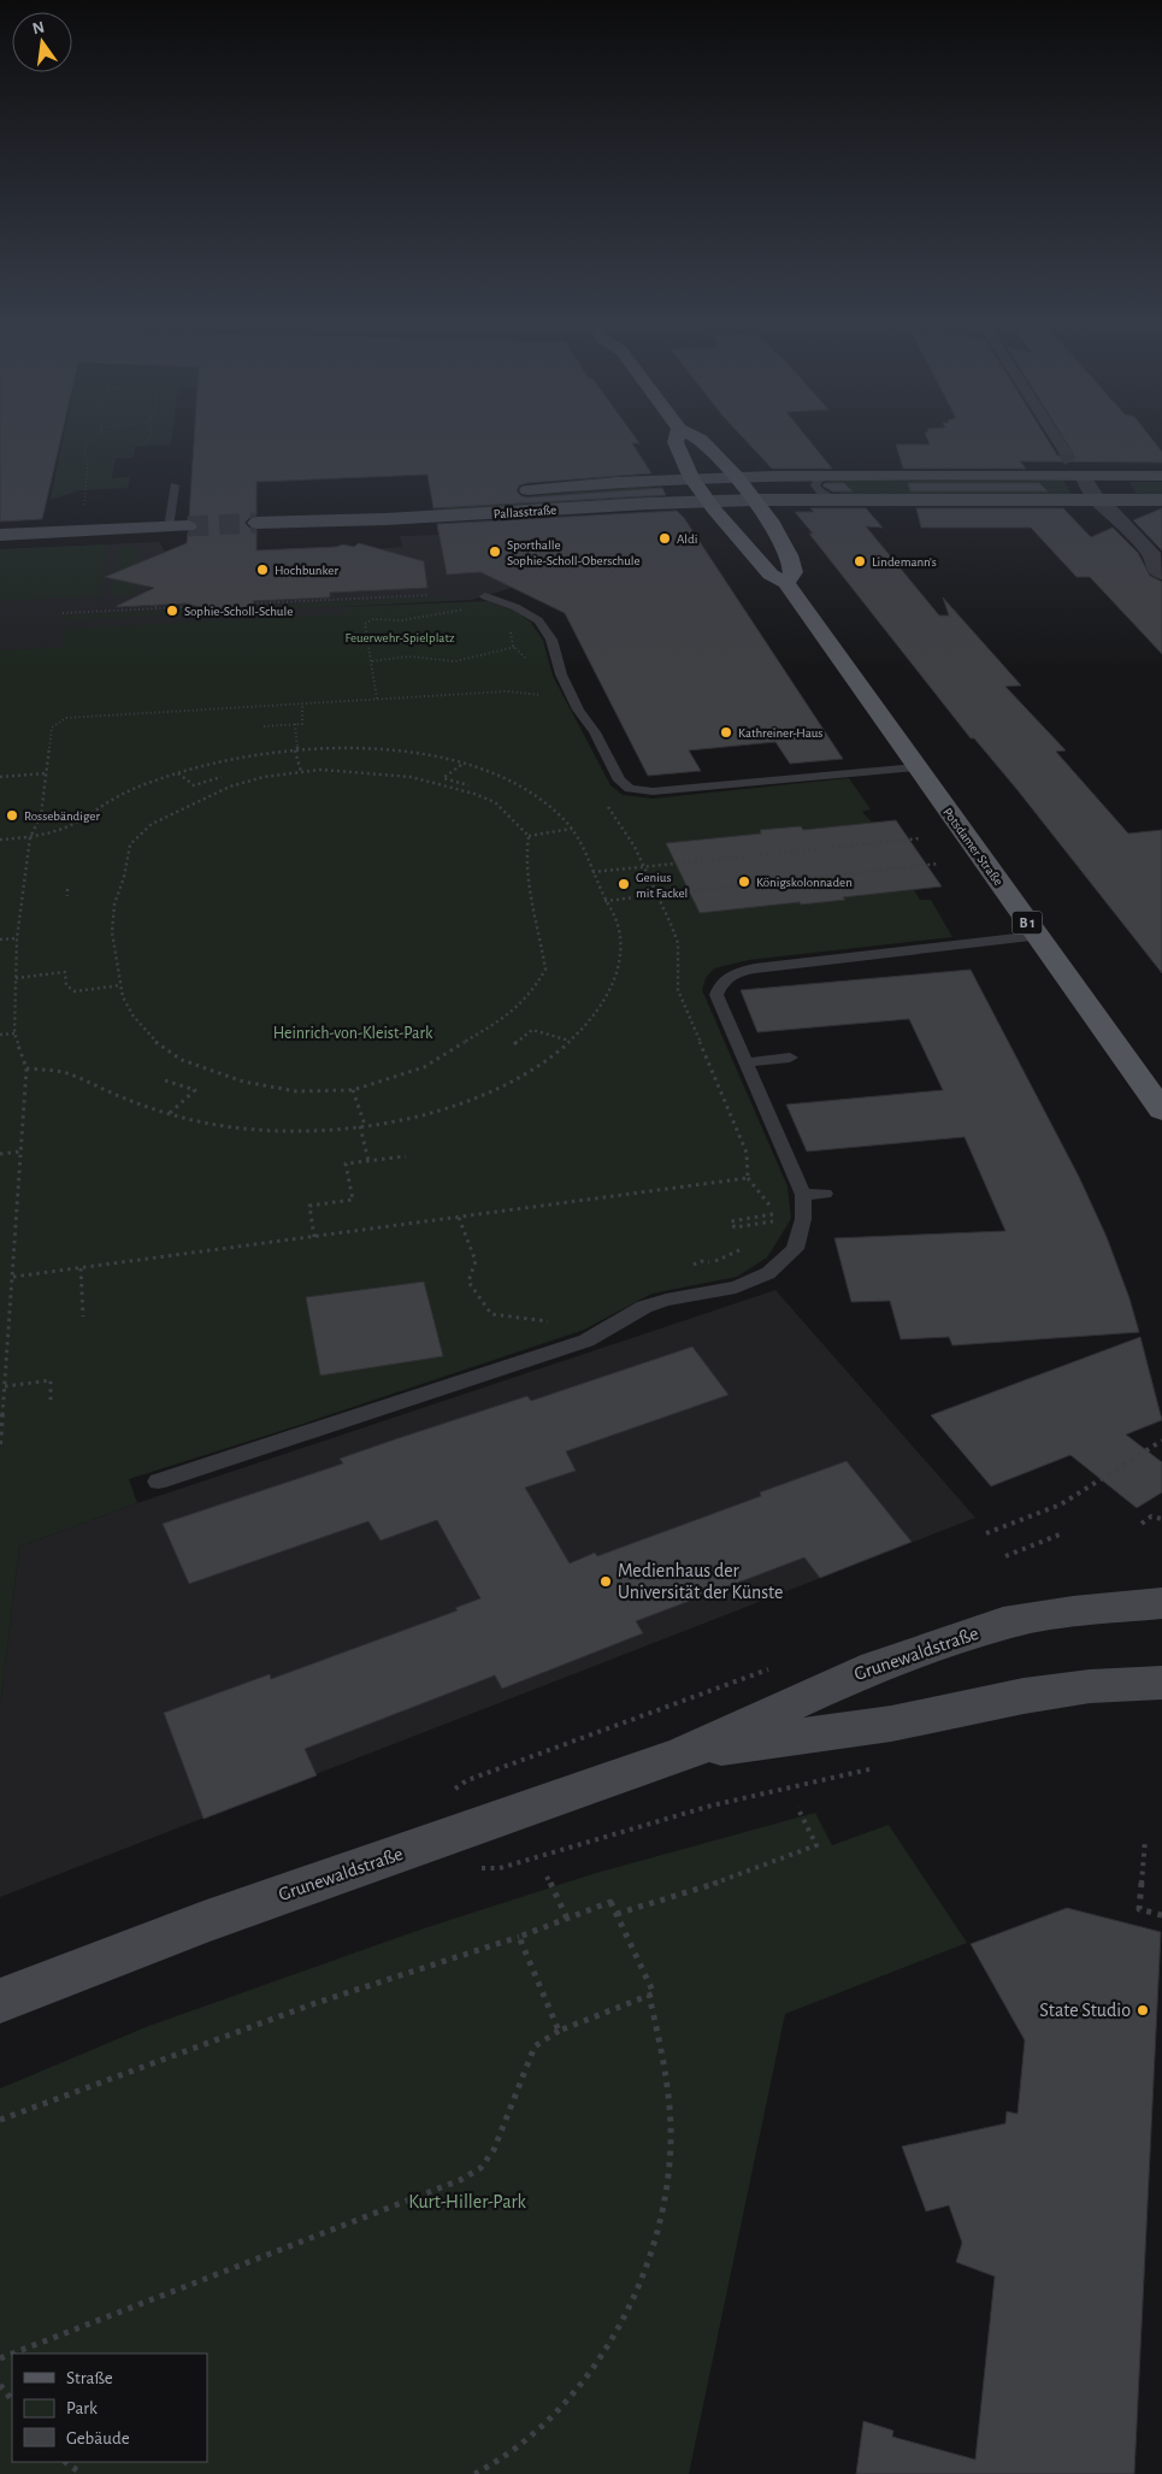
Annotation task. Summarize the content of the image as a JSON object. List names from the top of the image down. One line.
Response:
{"streets":{"main road":["Pallasstraße","Potsdamer Straße","B 1","Grunewaldstraße"]},"crossings":[["Pallasstraße","Potsdamer Straße"]],"parks":["Feuerwehr-Spielplatz","Heinrich-von-Kleist-Park","Kurt-Hiller-Park"],"places":["Aldi","Sporthalle Sophie-Scholl-Oberschule","Lindemann's","Hochbunker","Sophie-Scholl-Schule","Kathreiner-Haus","Rossebändiger","Königskolonnaden","Genius mit Fackel","Medienhaus der Universität der Künste","State Studio"],"legend":["Straße","Park","Gebäude"],"north":"top"}
